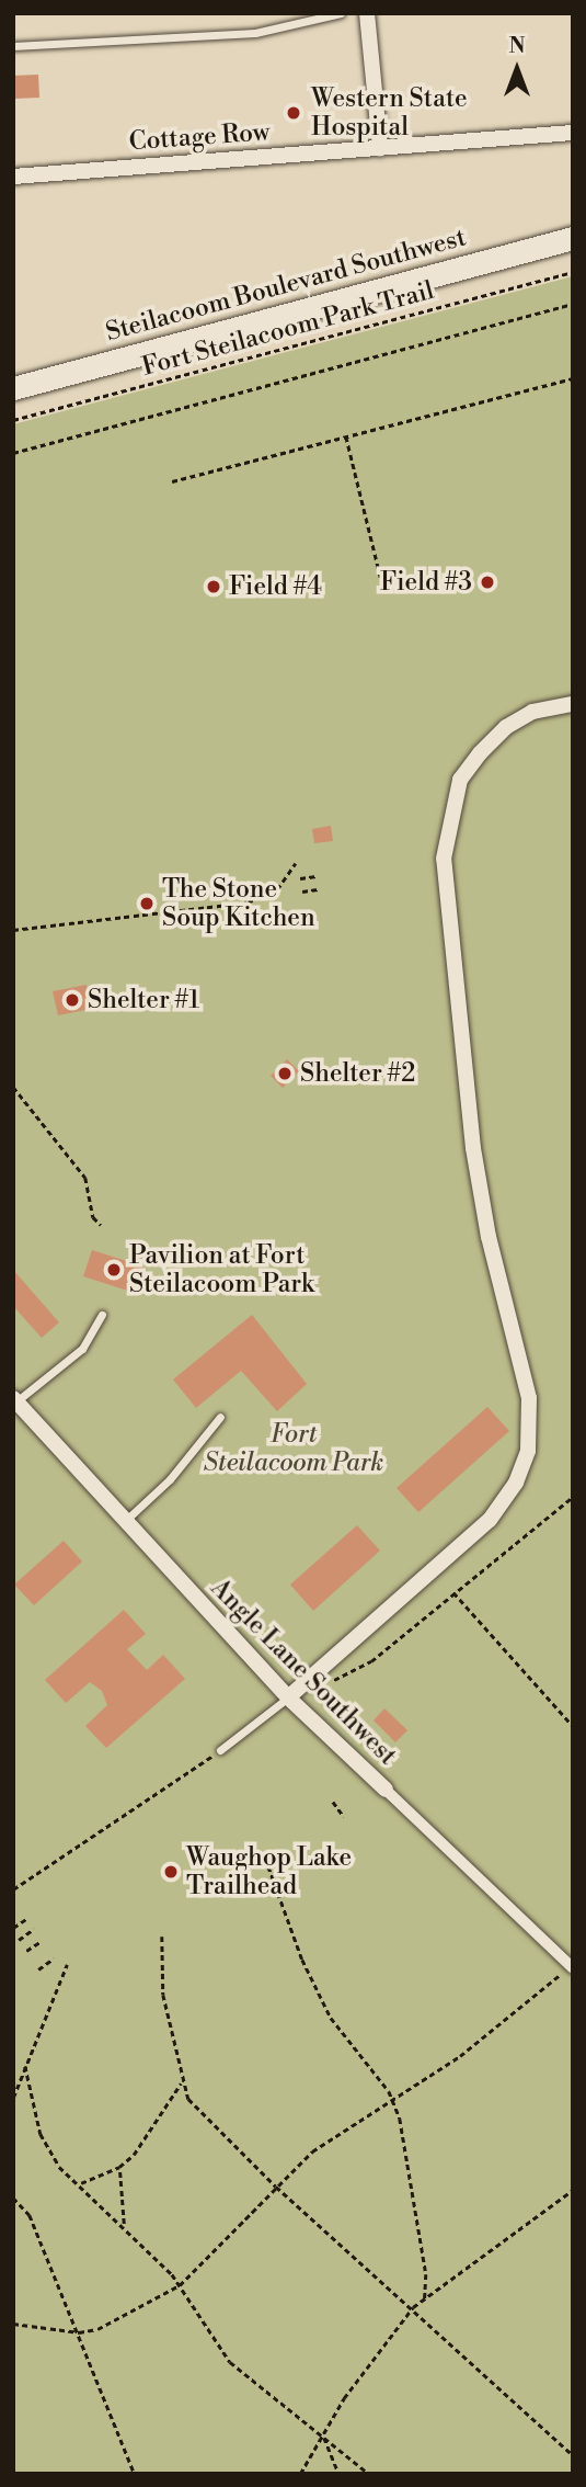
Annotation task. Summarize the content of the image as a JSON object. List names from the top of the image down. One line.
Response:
{"streets":{"main road":["Steilacoom Boulevard Southwest"],"street":["Cottage Row","Angle Lane Southwest"],"path":["Fort Steilacoom Park Trail"]},"parks":["Fort Steilacoom Park"],"places":["Western State Hospital","Field #3","Field #4","The Stone Soup Kitchen","Shelter #1","Shelter #2","Pavilion at Fort Steilacoom Park","Waughop Lake Trailhead"],"north":"top"}
